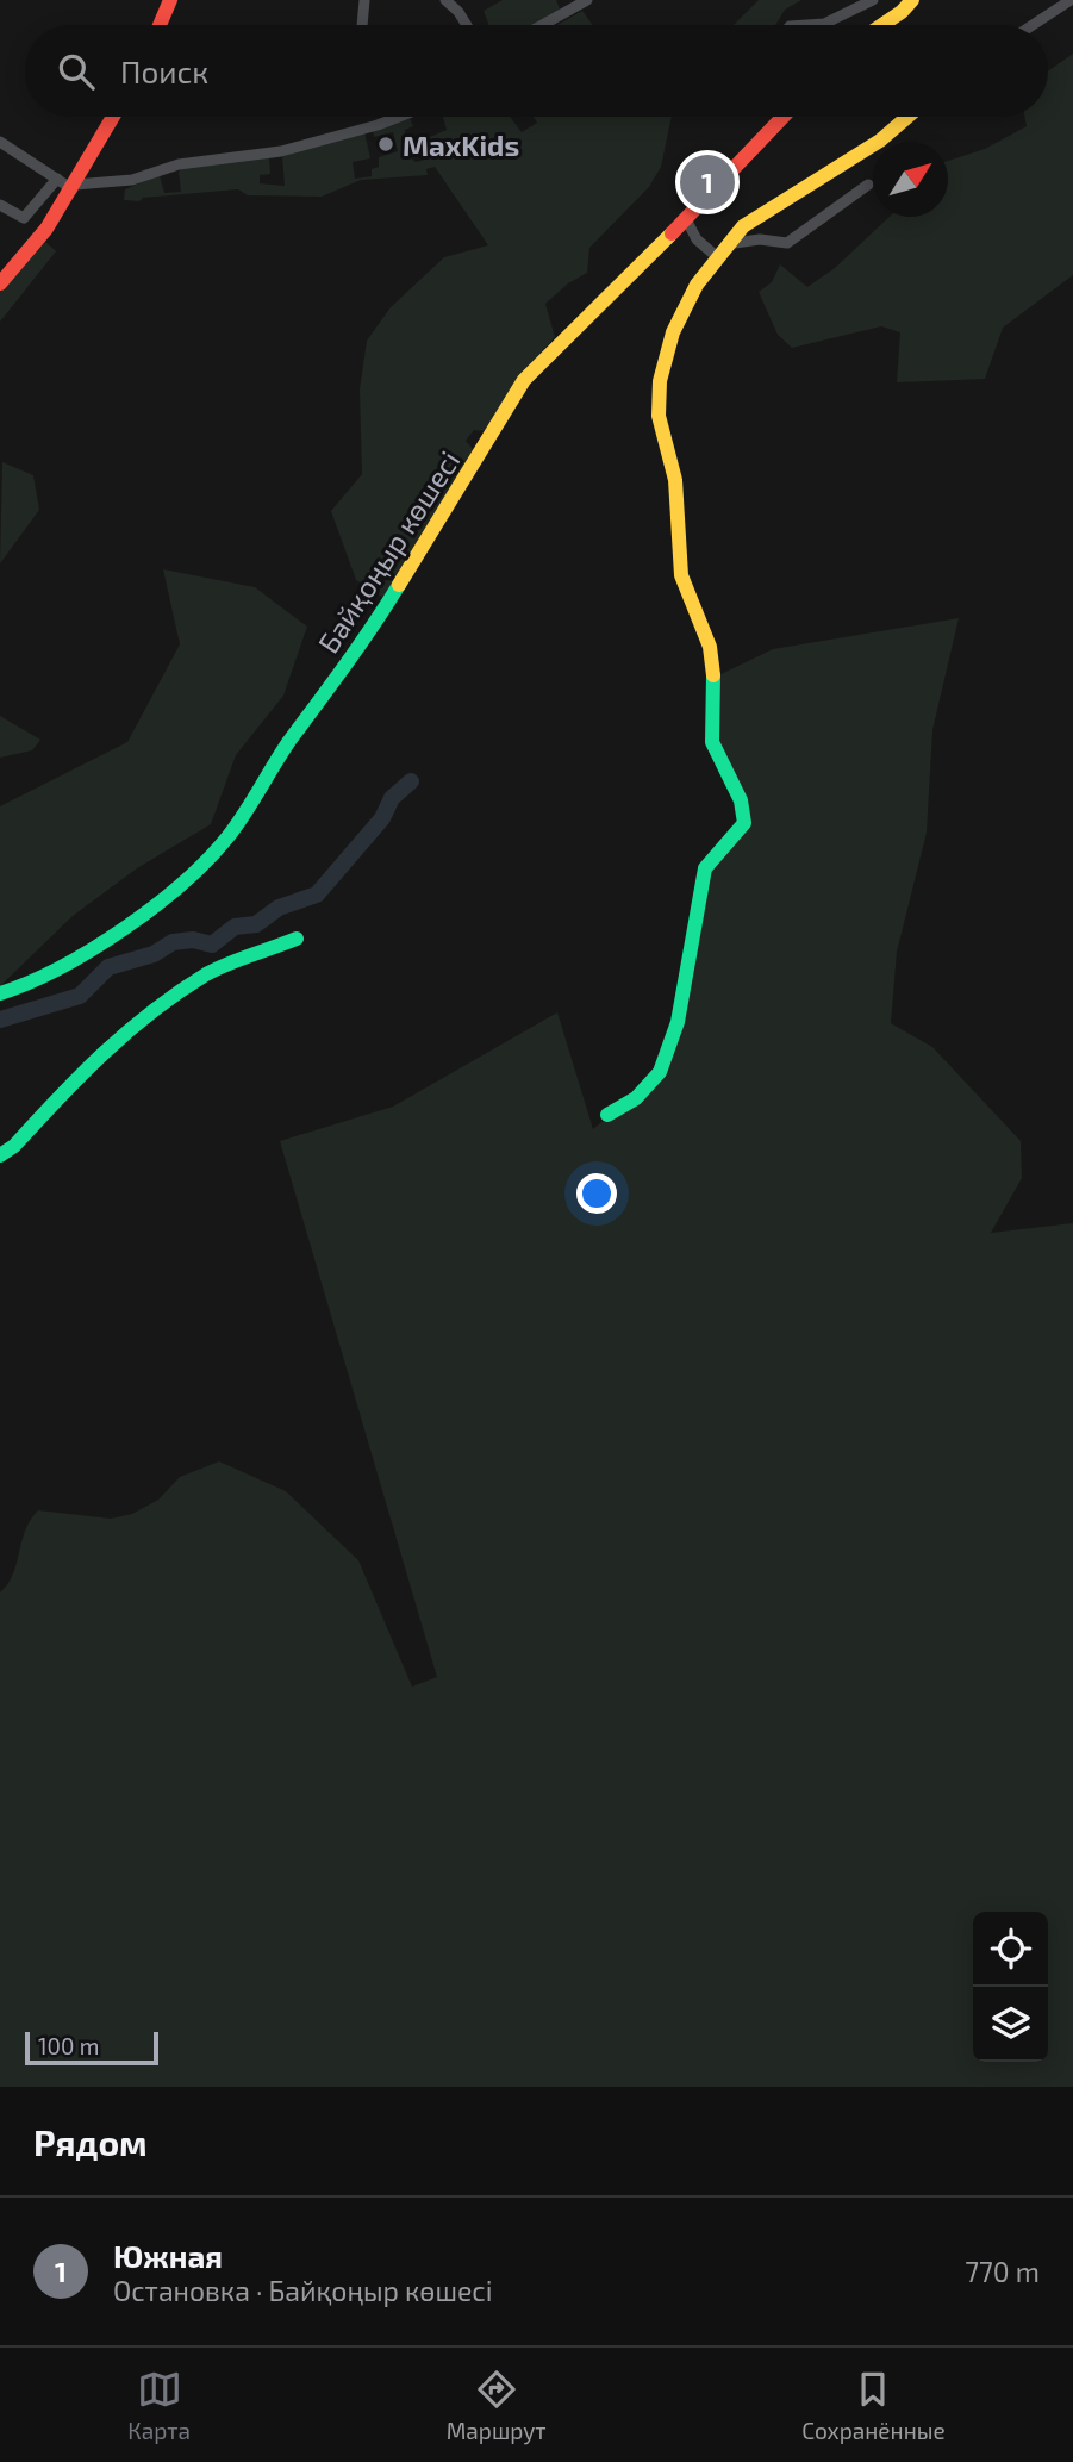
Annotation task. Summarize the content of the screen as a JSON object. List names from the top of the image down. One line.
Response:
{"streets":{"street":["Байқоңыр көшесі"]},"places":["MaxKids"],"scale_bar":"100 m","north":"top right","page":{"search":"Поиск","pins":"1","scale":"100 m","heading":"Рядом","list":[{"mark":"1","name":"Южная","note":"Остановка · Байқоңыр көшесі","value":"770 m"}],"nav":["Карта","Маршрут","Сохранённые"]}}
